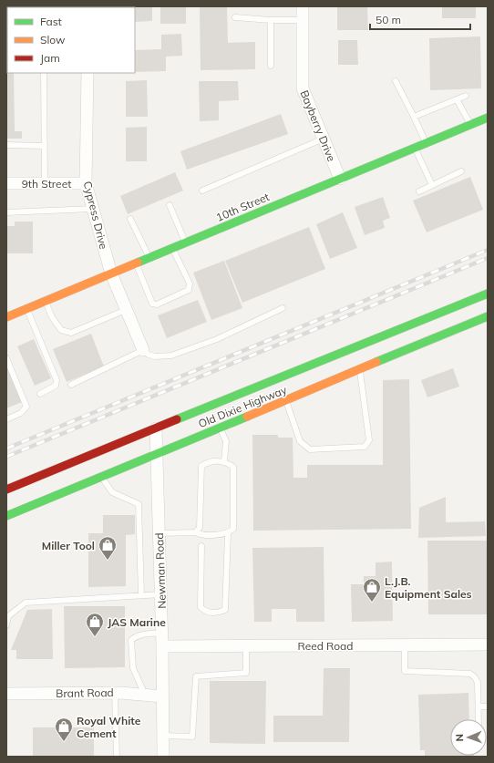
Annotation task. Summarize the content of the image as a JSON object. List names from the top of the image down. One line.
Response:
{"streets":{"main road":["10th Street","Old Dixie Highway"],"street":["Bayberry Drive","9th Street","Cypress Drive","Newman Road","Reed Road","Brant Road"]},"crossings":[["Bayberry Drive","10th Street"],["9th Street","Cypress Drive"],["10th Street","Cypress Drive"],["Old Dixie Highway","Newman Road"],["Newman Road","Reed Road"],["Newman Road","Brant Road"]],"places":{"shop":["Miller Tool","L.J.B. Equipment Sales","JAS Marine","Royal White Cement"]},"legend":["Fast","Slow","Jam"],"scale_bar":"50 m","north":"left"}
